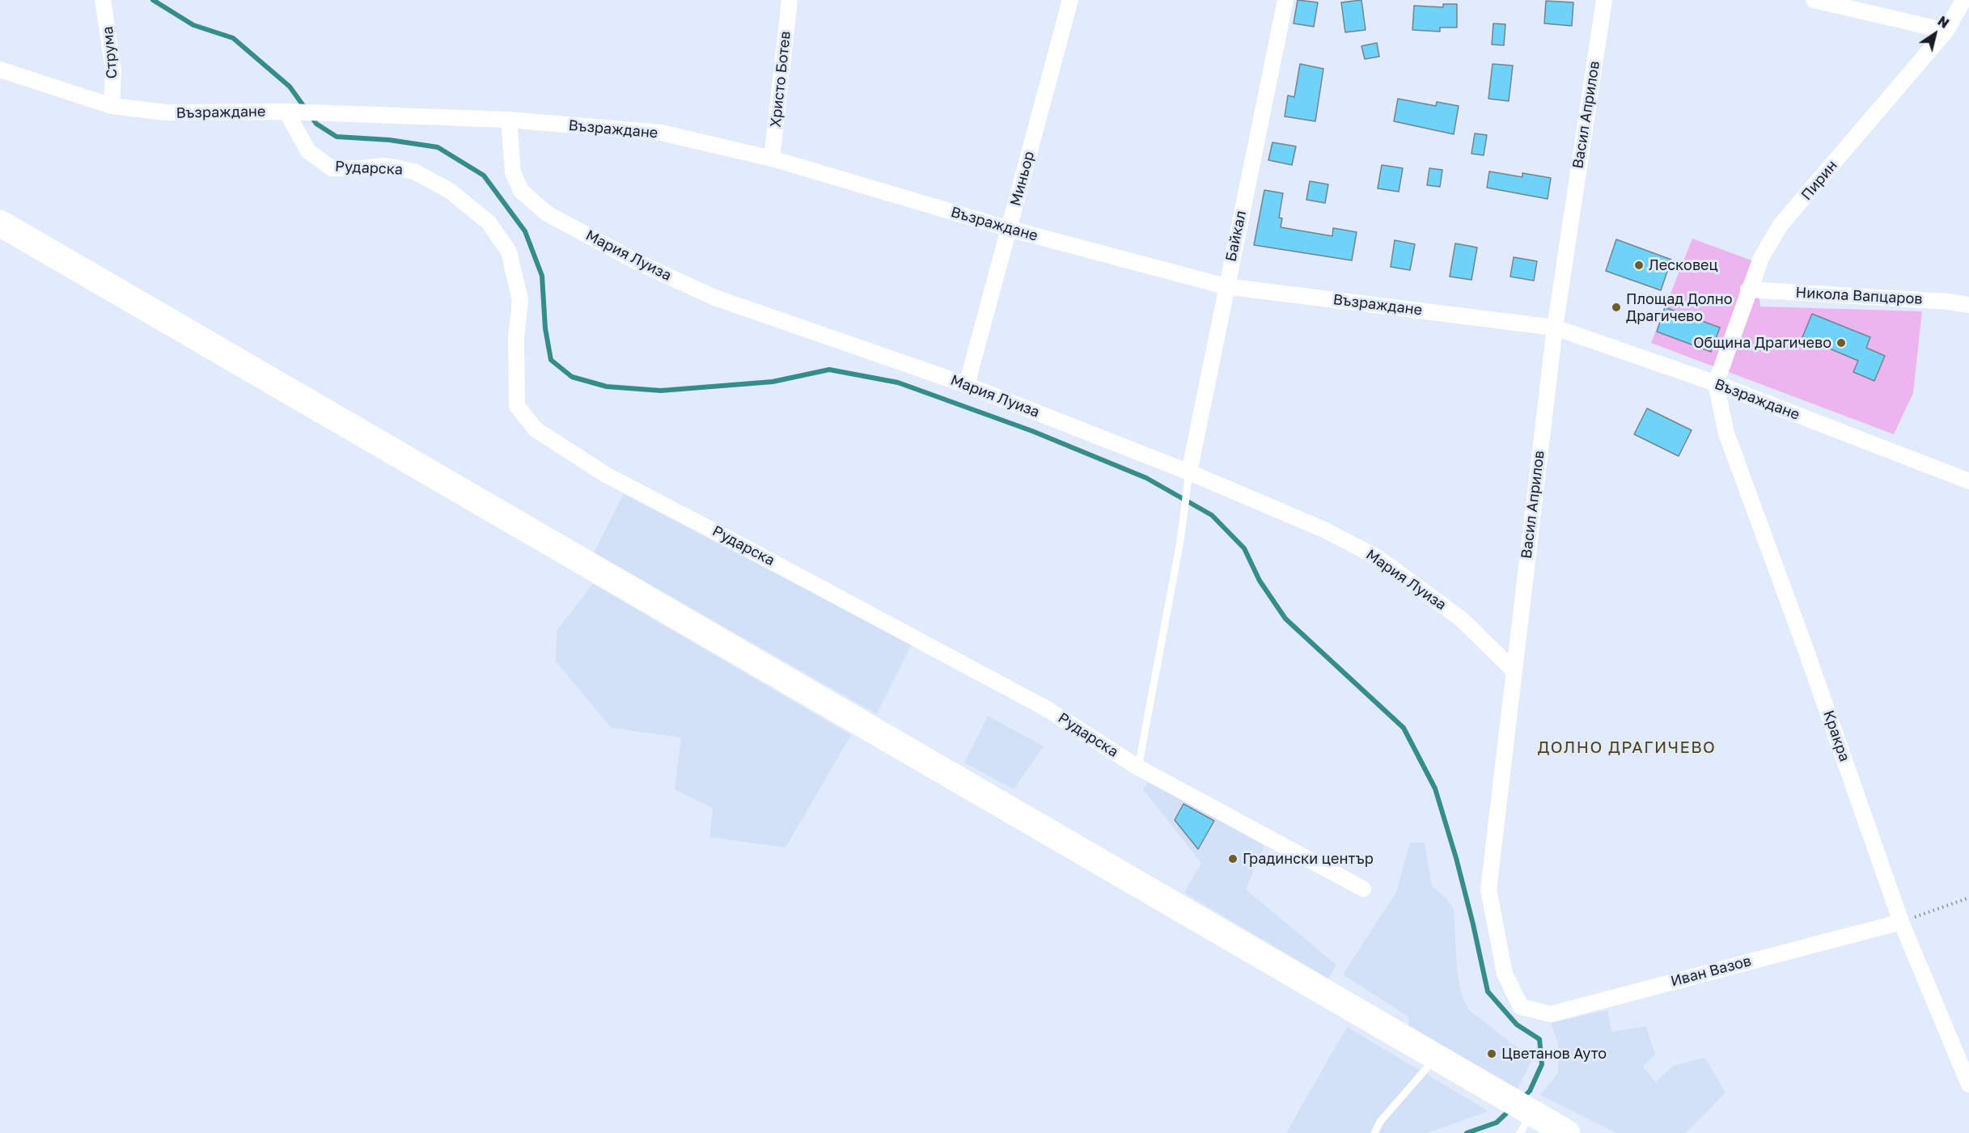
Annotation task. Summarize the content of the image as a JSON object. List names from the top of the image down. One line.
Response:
{"streets":{"street":["Струма","Христо Ботев","Възраждане","Васил Априлов","Рударска","Миньор","Пирин","Байкал","Мария Луиза","Никола Вапцаров","Кракра","Иван Вазов"]},"crossings":[["Струма","Възраждане"],["Христо Ботев","Възраждане"],["Възраждане","Васил Априлов"],["Възраждане","Рударска"],["Възраждане","Миньор"],["Възраждане","Пирин"],["Възраждане","Байкал"],["Възраждане","Мария Луиза"],["Възраждане","Кракра"],["Васил Априлов","Мария Луиза"],["Васил Априлов","Иван Вазов"],["Миньор","Мария Луиза"],["Пирин","Никола Вапцаров"],["Пирин","Кракра"],["Байкал","Мария Луиза"],["Кракра","Иван Вазов"]],"districts":["ДОЛНО ДРАГИЧЕВО"],"places":["Лесковец","Площад Долно Драгичево","Община Драгичево","Градински център","Цветанов Ауто"],"north":"top right"}
